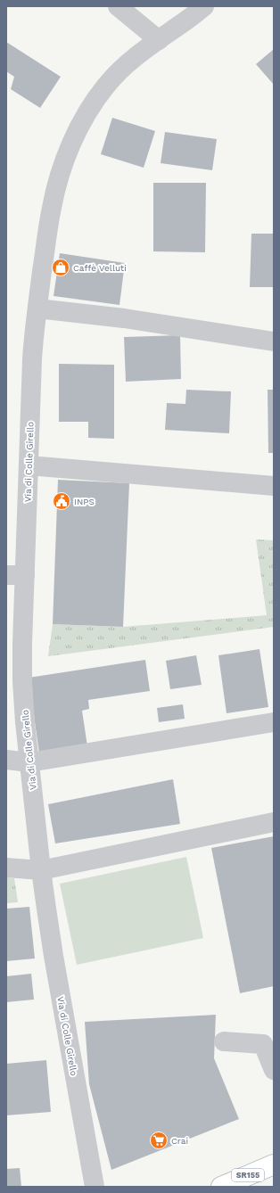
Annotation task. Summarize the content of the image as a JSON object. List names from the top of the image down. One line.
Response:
{"streets":{"main road":["SR155"],"street":["Via di Colle Girello"]},"places":{"shop":["Caffè Velluti"],"public building":["INPS"],"supermarket":["Crai"]}}
